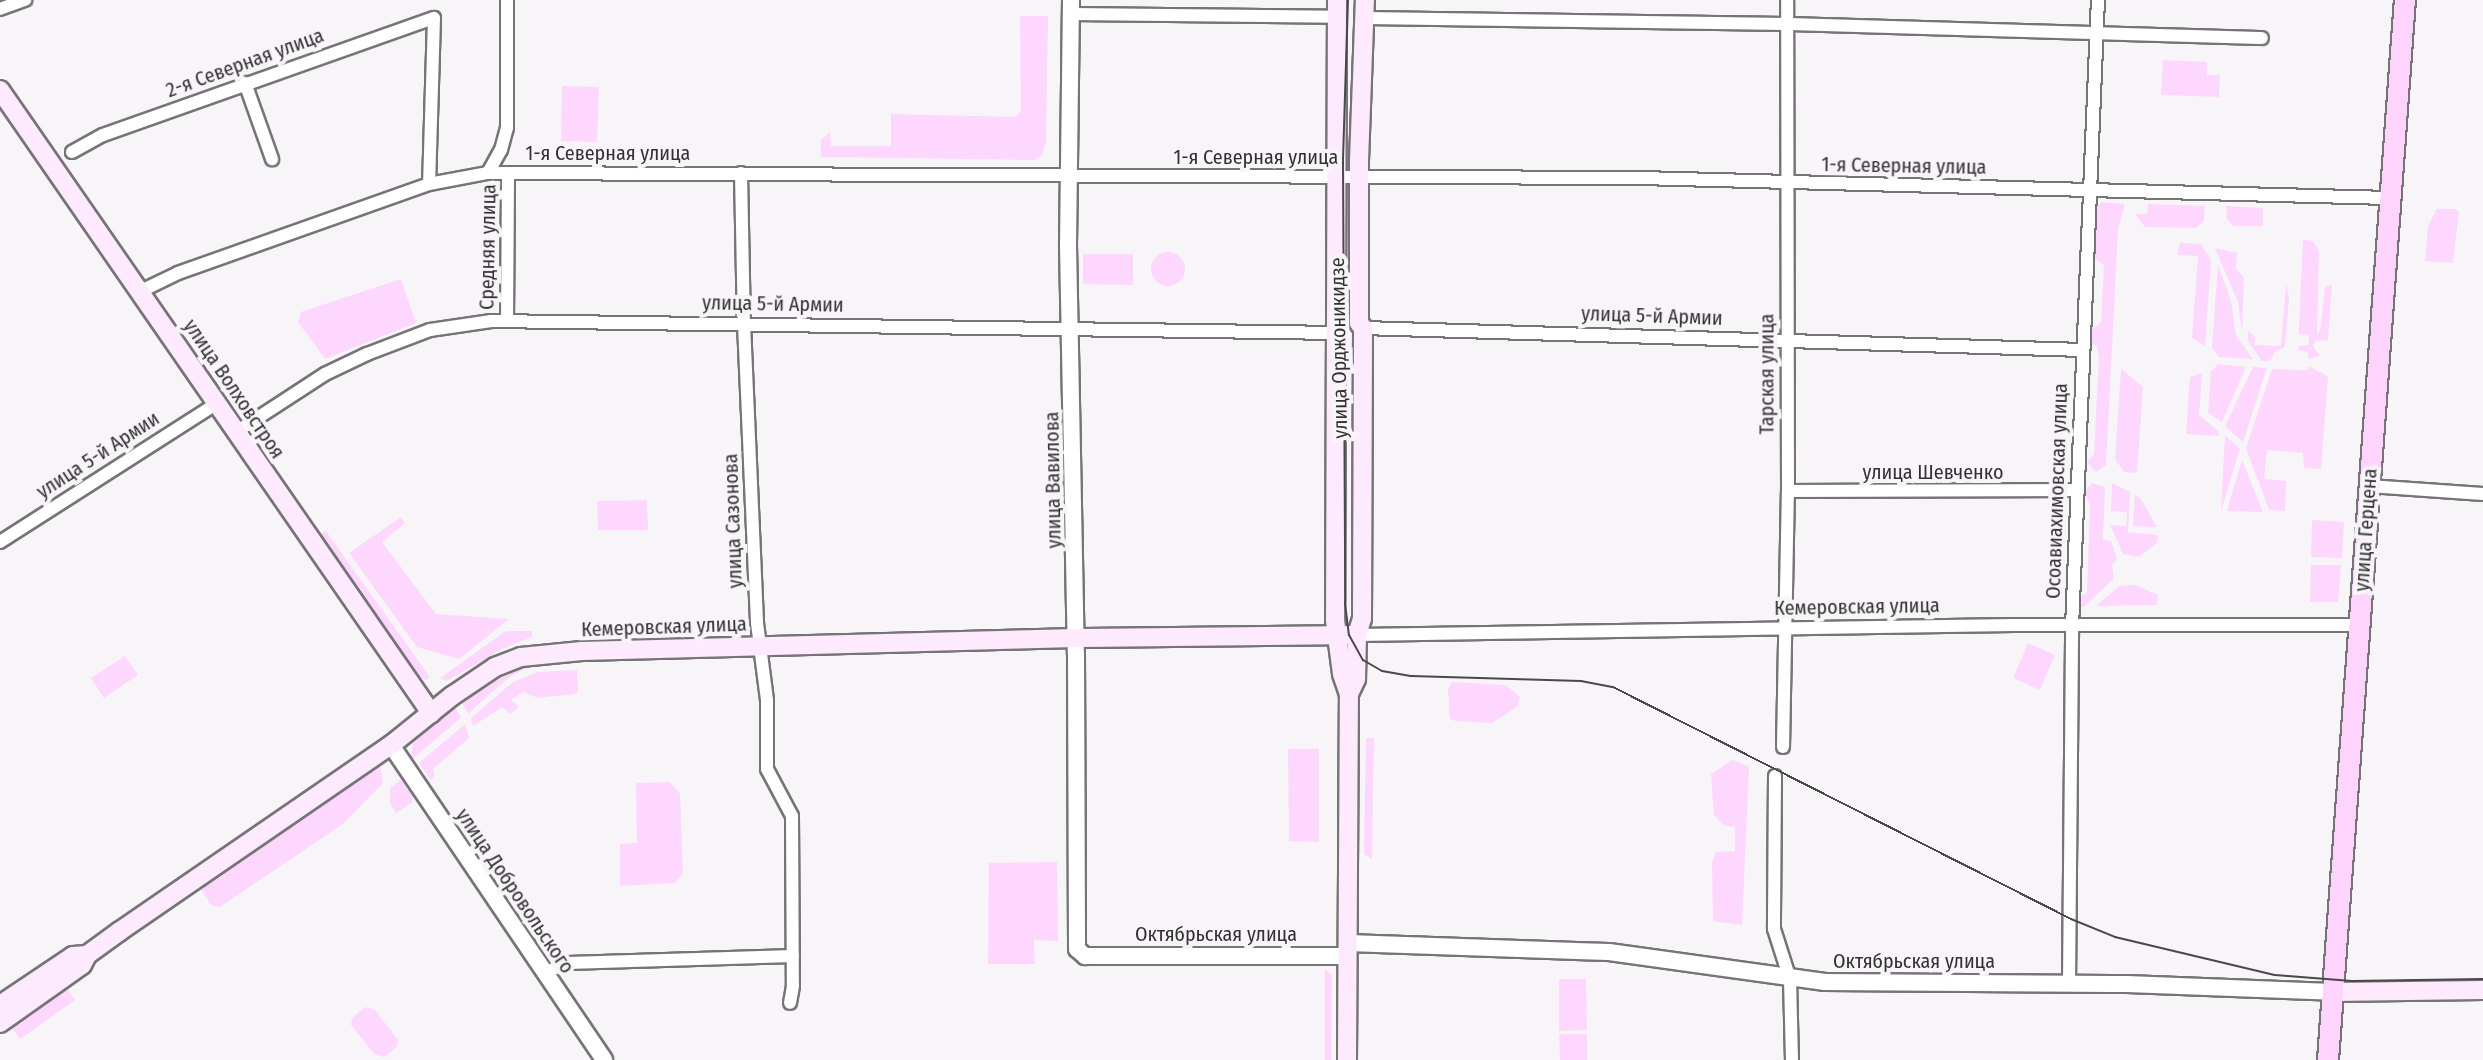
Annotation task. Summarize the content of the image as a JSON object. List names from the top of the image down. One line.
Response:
{"streets":{"main road":["улица Орджоникидзе","улица Волховстроя","улица Герцена","Кемеровская улица","Октябрьская улица"],"street":["2-я Северная улица","1-я Северная улица","Средняя улица","улица 5-й Армии","Тарская улица","улица Шевченко","улица Вавилова","Осоавиахимовская улица","улица Сазонова","улица Добровольского"]},"crossings":[["2-я Северная улица","1-я Северная улица"],["1-я Северная улица","Средняя улица"],["1-я Северная улица","улица Орджоникидзе"],["1-я Северная улица","Тарская улица"],["1-я Северная улица","улица Волховстроя"],["1-я Северная улица","улица Вавилова"],["1-я Северная улица","Осоавиахимовская улица"],["1-я Северная улица","улица Сазонова"],["1-я Северная улица","улица Герцена"],["Средняя улица","улица 5-й Армии"],["улица 5-й Армии","улица Орджоникидзе"],["улица 5-й Армии","Тарская улица"],["улица 5-й Армии","улица Волховстроя"],["улица 5-й Армии","улица Вавилова"],["улица 5-й Армии","Осоавиахимовская улица"],["улица 5-й Армии","улица Сазонова"],["улица Орджоникидзе","Кемеровская улица"],["улица Орджоникидзе","Октябрьская улица"],["Тарская улица","улица Шевченко"],["Тарская улица","Кемеровская улица"],["улица Волховстроя","Кемеровская улица"],["улица Шевченко","Осоавиахимовская улица"],["улица Вавилова","Кемеровская улица"],["улица Вавилова","Октябрьская улица"],["Осоавиахимовская улица","Кемеровская улица"],["Осоавиахимовская улица","Октябрьская улица"],["улица Сазонова","Кемеровская улица"],["улица Герцена","Кемеровская улица"],["улица Герцена","Октябрьская улица"],["Кемеровская улица","улица Добровольского"]]}
